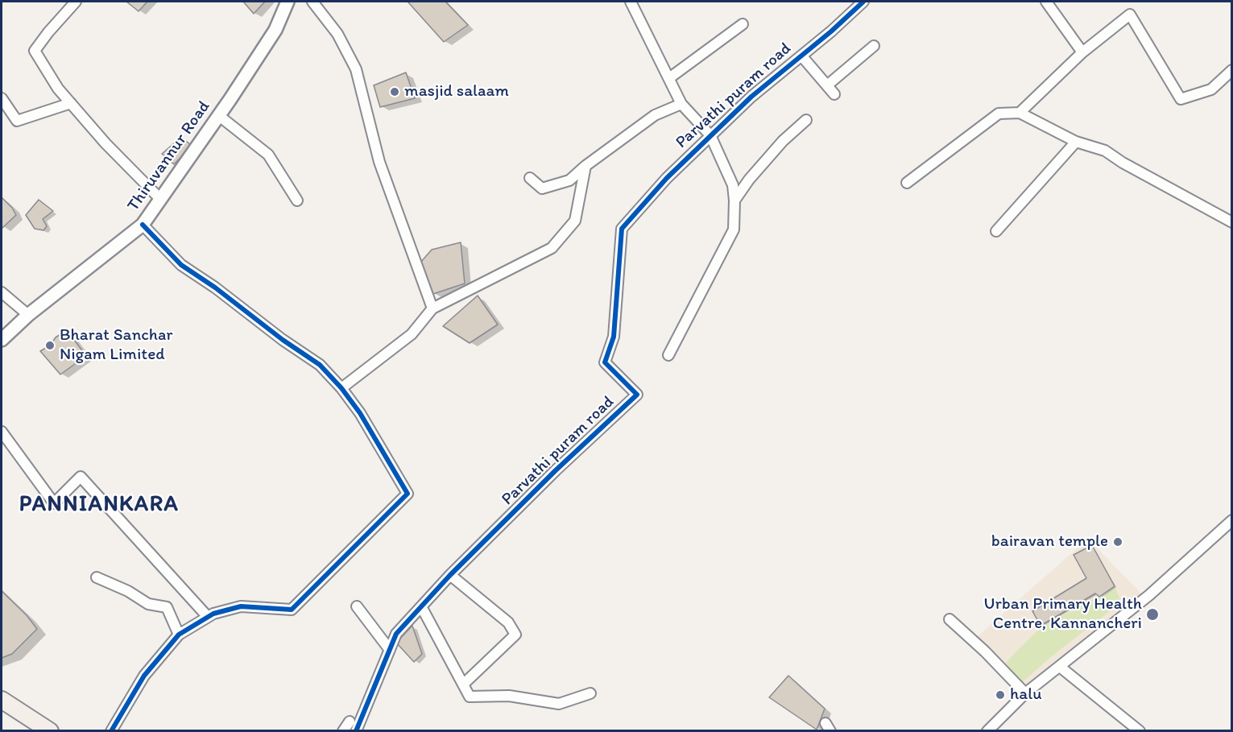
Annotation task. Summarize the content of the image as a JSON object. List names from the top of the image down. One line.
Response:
{"streets":{"street":["Parvathi puram road","Thiruvannur Road"]},"districts":["PANNIANKARA"],"places":["masjid salaam","Bharat Sanchar Nigam Limited","bairavan temple","Urban Primary Health Centre, Kannancheri","halu"]}
